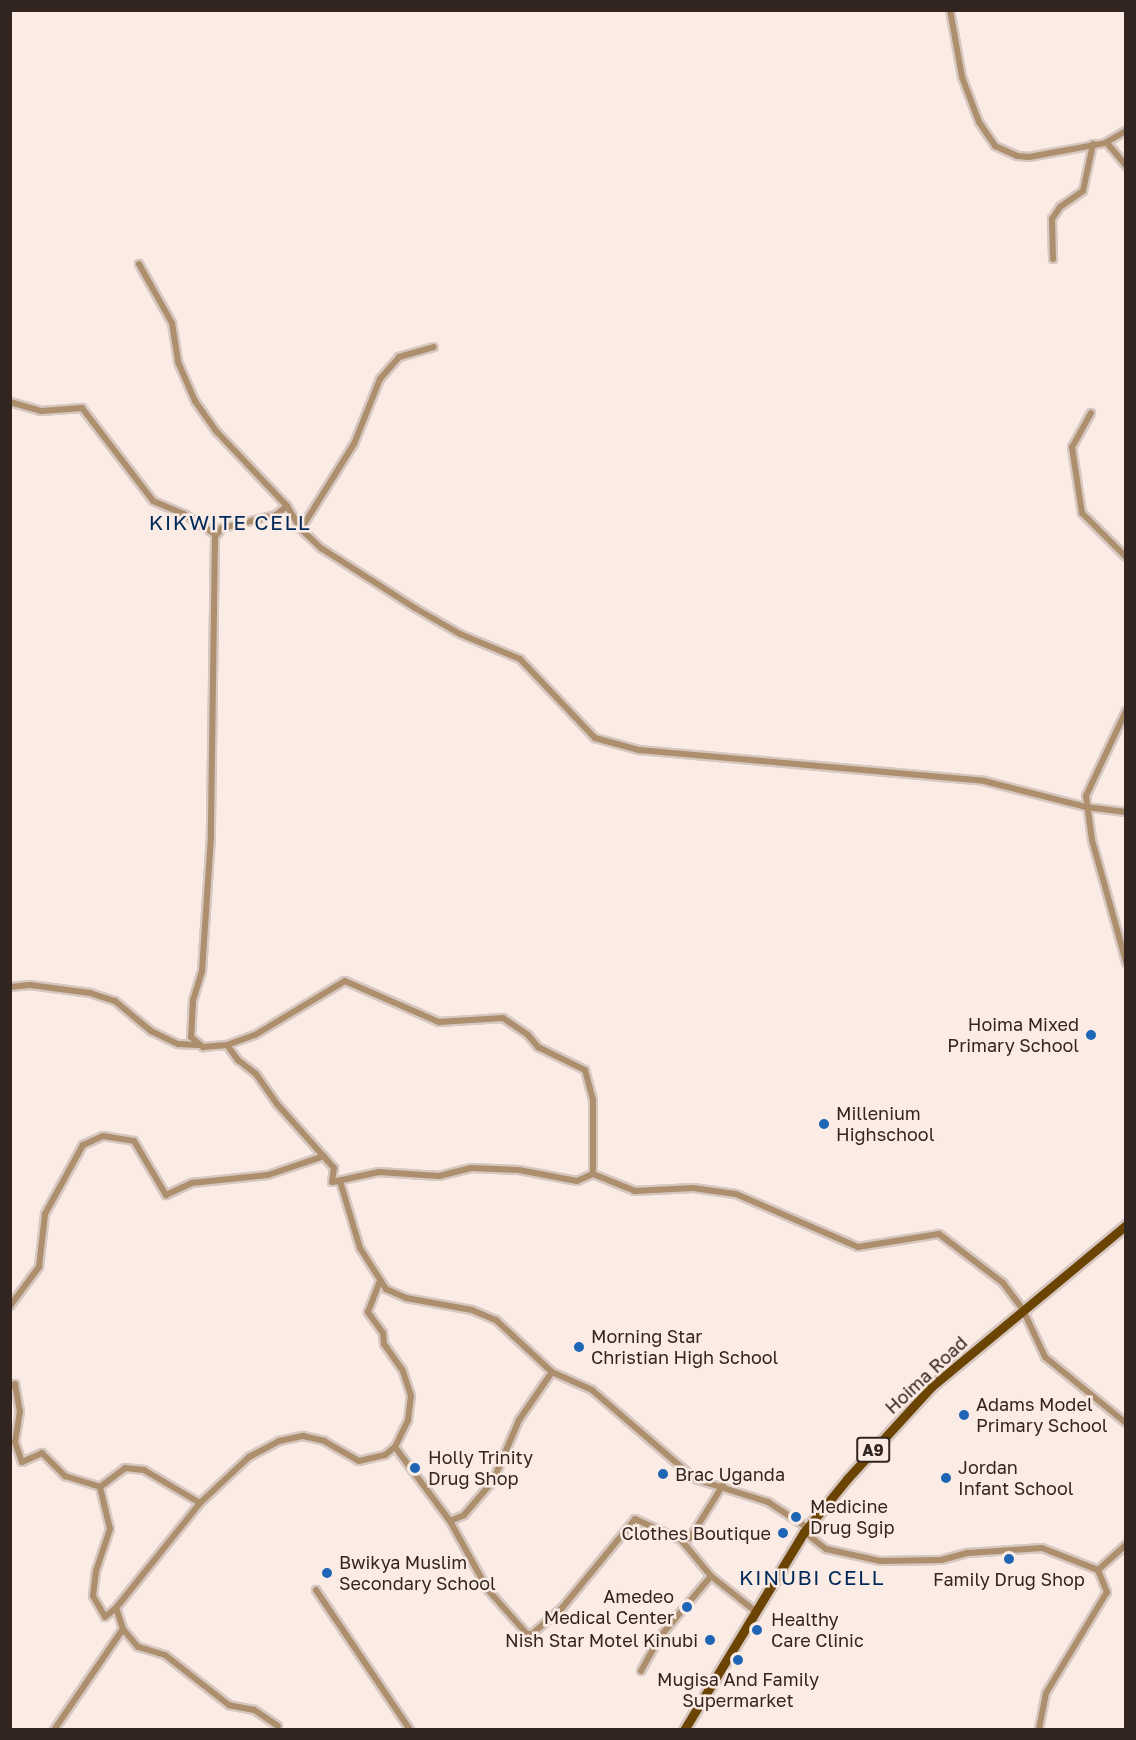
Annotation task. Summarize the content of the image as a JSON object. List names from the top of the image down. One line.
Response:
{"streets":{"main road":["Hoima Road","A9"]},"districts":["KIKWITE CELL","KINUBI CELL"],"places":["Hoima Mixed Primary School","Millenium Highschool","Morning Star Christian High School","Adams Model Primary School","Holly Trinity Drug Shop","Brac Uganda","Jordan Infant School","Medicine Drug Sgip","Clothes Boutique","Family Drug Shop","Bwikya Muslim Secondary School","Amedeo Medical Center","Healthy Care Clinic","Nish Star Motel Kinubi","Mugisa And Family Supermarket"]}
